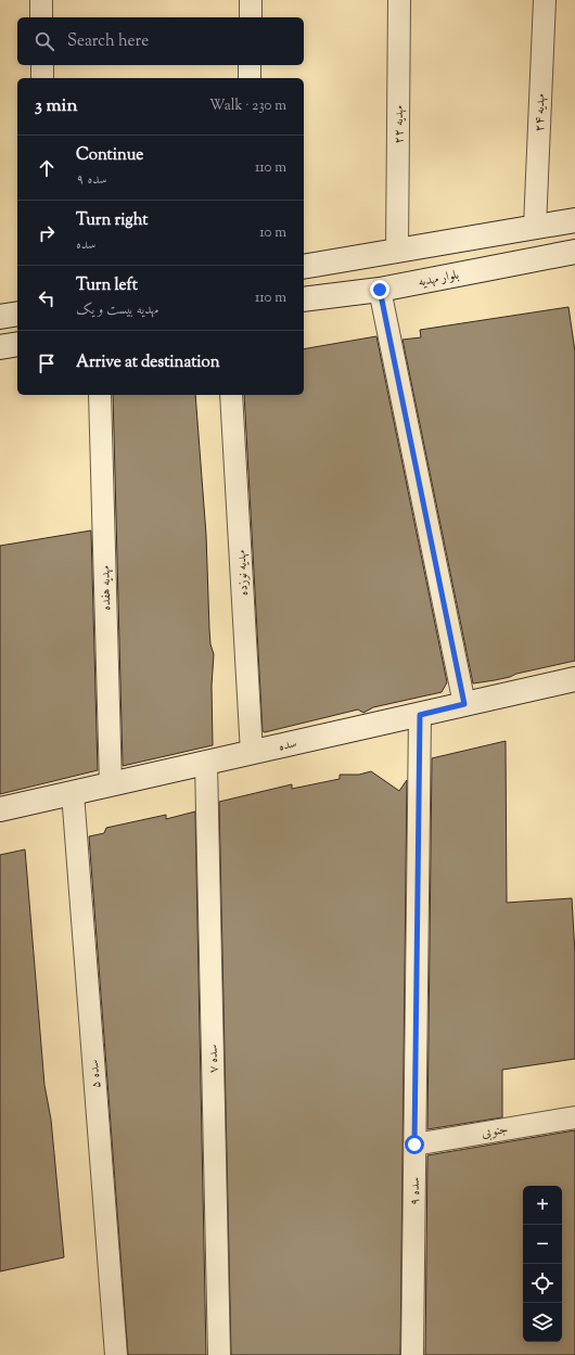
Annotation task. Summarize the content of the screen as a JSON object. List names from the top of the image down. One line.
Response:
{"streets":{"main road":["بلوار مهدیه","سده"],"street":["مهدیه ۲۴","مهدیه ۲۲","مهدیه نوزده","مهدیه هفده","سده ۷","سده ۵","جنوبی","سده ۹"]},"crossings":[["مهدیه نوزده","سده"],["مهدیه هفده","سده"],["سده","سده ۷"],["سده","سده ۵"],["سده","سده ۹"],["جنوبی","سده ۹"]],"page":{"search":"Search here","heading":["3 min","Walk · 230 m"],"list":[["Continue","سده ۹","110 m"],["Turn right","سده","10 m"],["Turn left","مهدیه بیست و یک","110 m"],"Arrive at destination"],"map_buttons":["+","−"]}}
